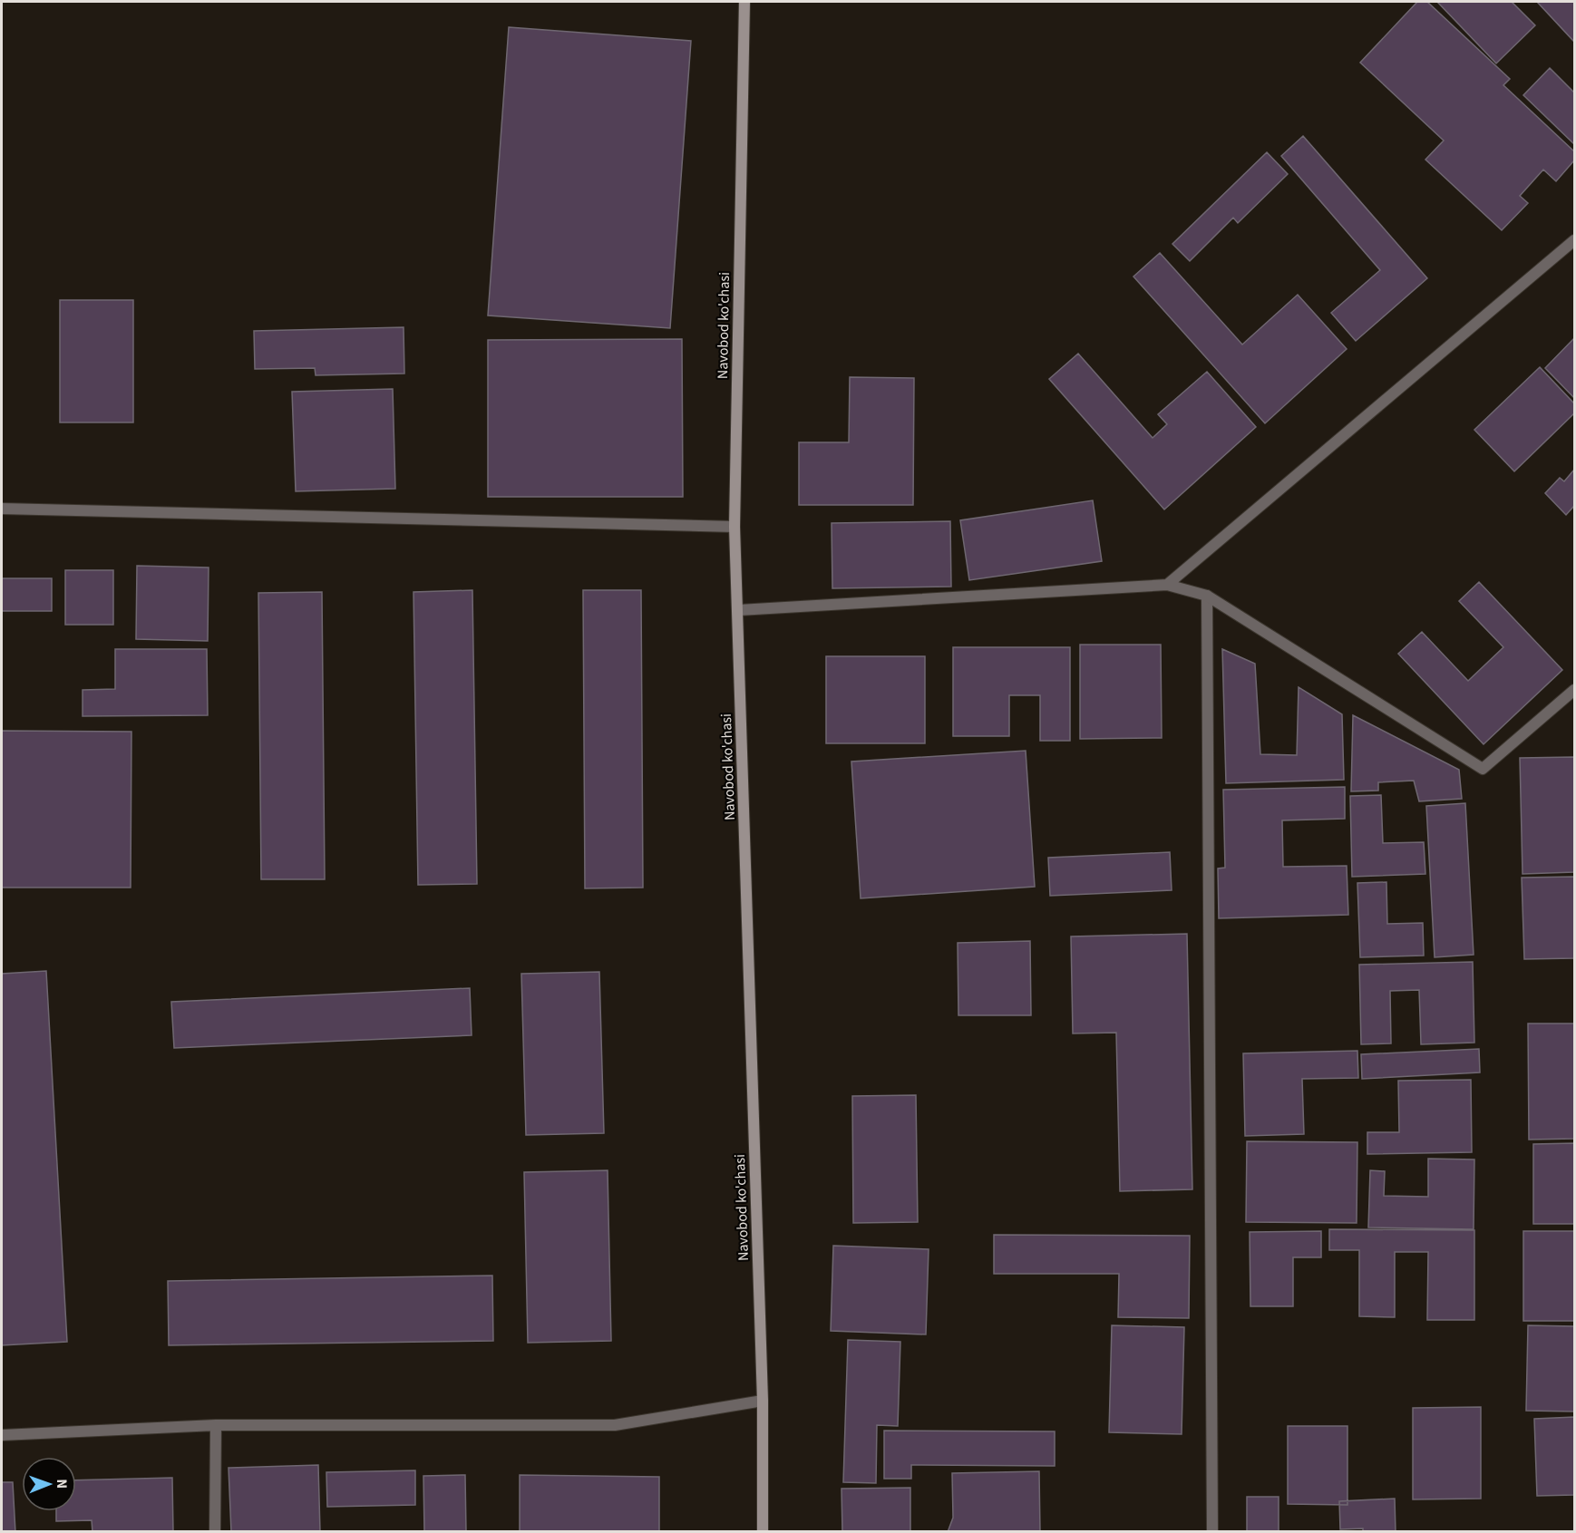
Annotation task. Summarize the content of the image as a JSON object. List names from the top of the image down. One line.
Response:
{"streets":{"street":["Navobod ko'chasi"]},"north":"right"}
